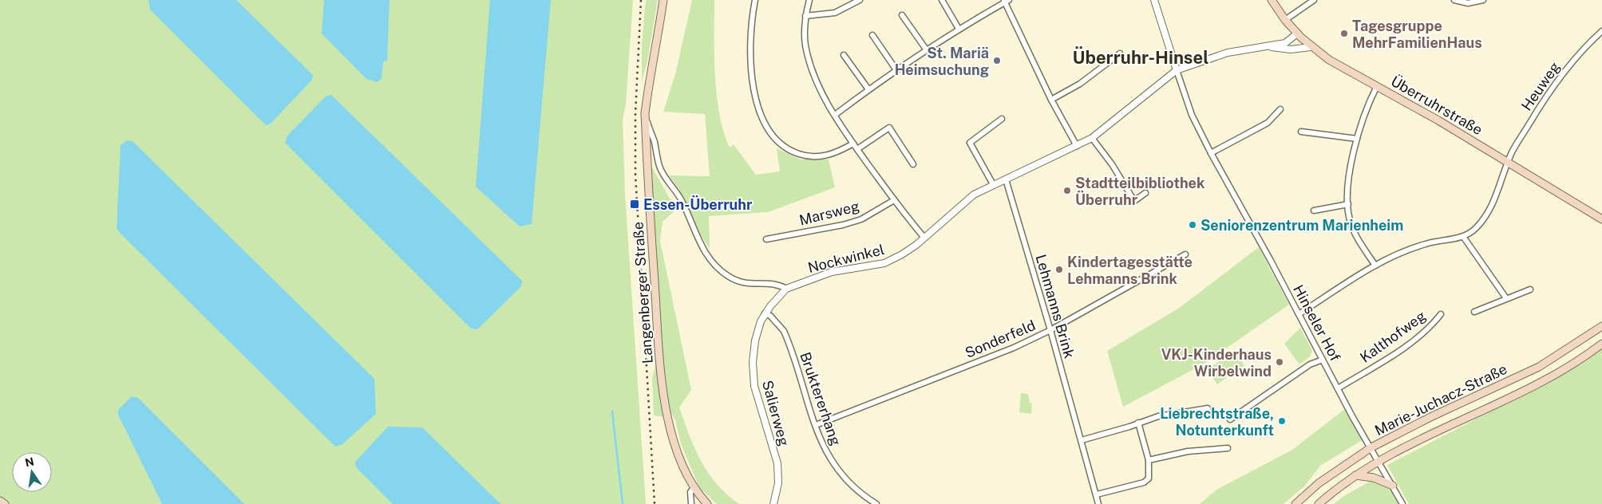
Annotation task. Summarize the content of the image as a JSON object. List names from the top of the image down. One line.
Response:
{"streets":{"main road":["Überruhrstraße","Langenberger Straße","Marie-Juchacz-Straße"],"street":["Heuweg","Marsweg","Nockwinkel","Lehmanns Brink","Hinseler Hof","Kalthofweg","Sonderfeld","Bruktererhang","Salierweg"]},"crossings":[["Heuweg","Überruhrstraße"],["Überruhrstraße","Nockwinkel"],["Nockwinkel","Lehmanns Brink"],["Nockwinkel","Hinseler Hof"],["Nockwinkel","Salierweg"],["Lehmanns Brink","Sonderfeld"],["Hinseler Hof","Kalthofweg"],["Hinseler Hof","Marie-Juchacz-Straße"],["Sonderfeld","Bruktererhang"],["Bruktererhang","Salierweg"]],"districts":["Überruhr-Hinsel"],"places":{"other":["Tagesgruppe MehrFamilienHaus","St. Mariä Heimsuchung","Stadtteilbibliothek Überruhr","Seniorenzentrum Marienheim","Kindertagesstätte Lehmanns Brink","VKJ-Kinderhaus Wirbelwind","Liebrechtstraße, Notunterkunft"],"transit":["Essen-Überruhr"]},"north":"top"}
